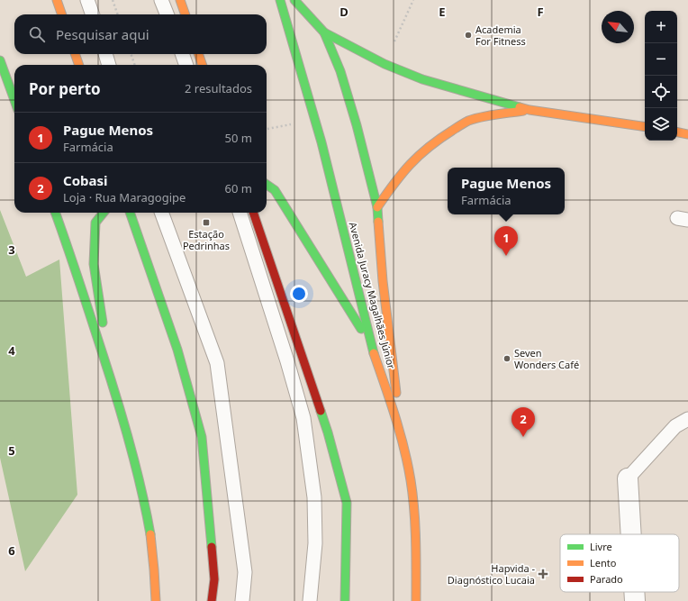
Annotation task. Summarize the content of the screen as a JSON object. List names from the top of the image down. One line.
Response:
{"streets":{"main road":["Avenida Juracy Magalhães Júnior"]},"places":{"other":["Academia For Fitness","Seven Wonders Café"],"transit":["Estação Pedrinhas"],"health":["Hapvida - Diagnóstico Lucaia"]},"legend":["Livre","Lento","Parado"],"north":"top left","page":{"map_buttons":["+","−"],"search":"Pesquisar aqui","heading":["Por perto","2 resultados"],"list":[{"mark":"1","name":"Pague Menos","note":"Farmácia","value":"50 m"},{"mark":"2","name":"Cobasi","note":"Loja · Rua Maragogipe","value":"60 m"}],"popup":["Pague Menos","Farmácia"],"pins":["1","2"]},"grid":{"columns":["D","E","F"],"rows":["3","4","5","6"]}}
